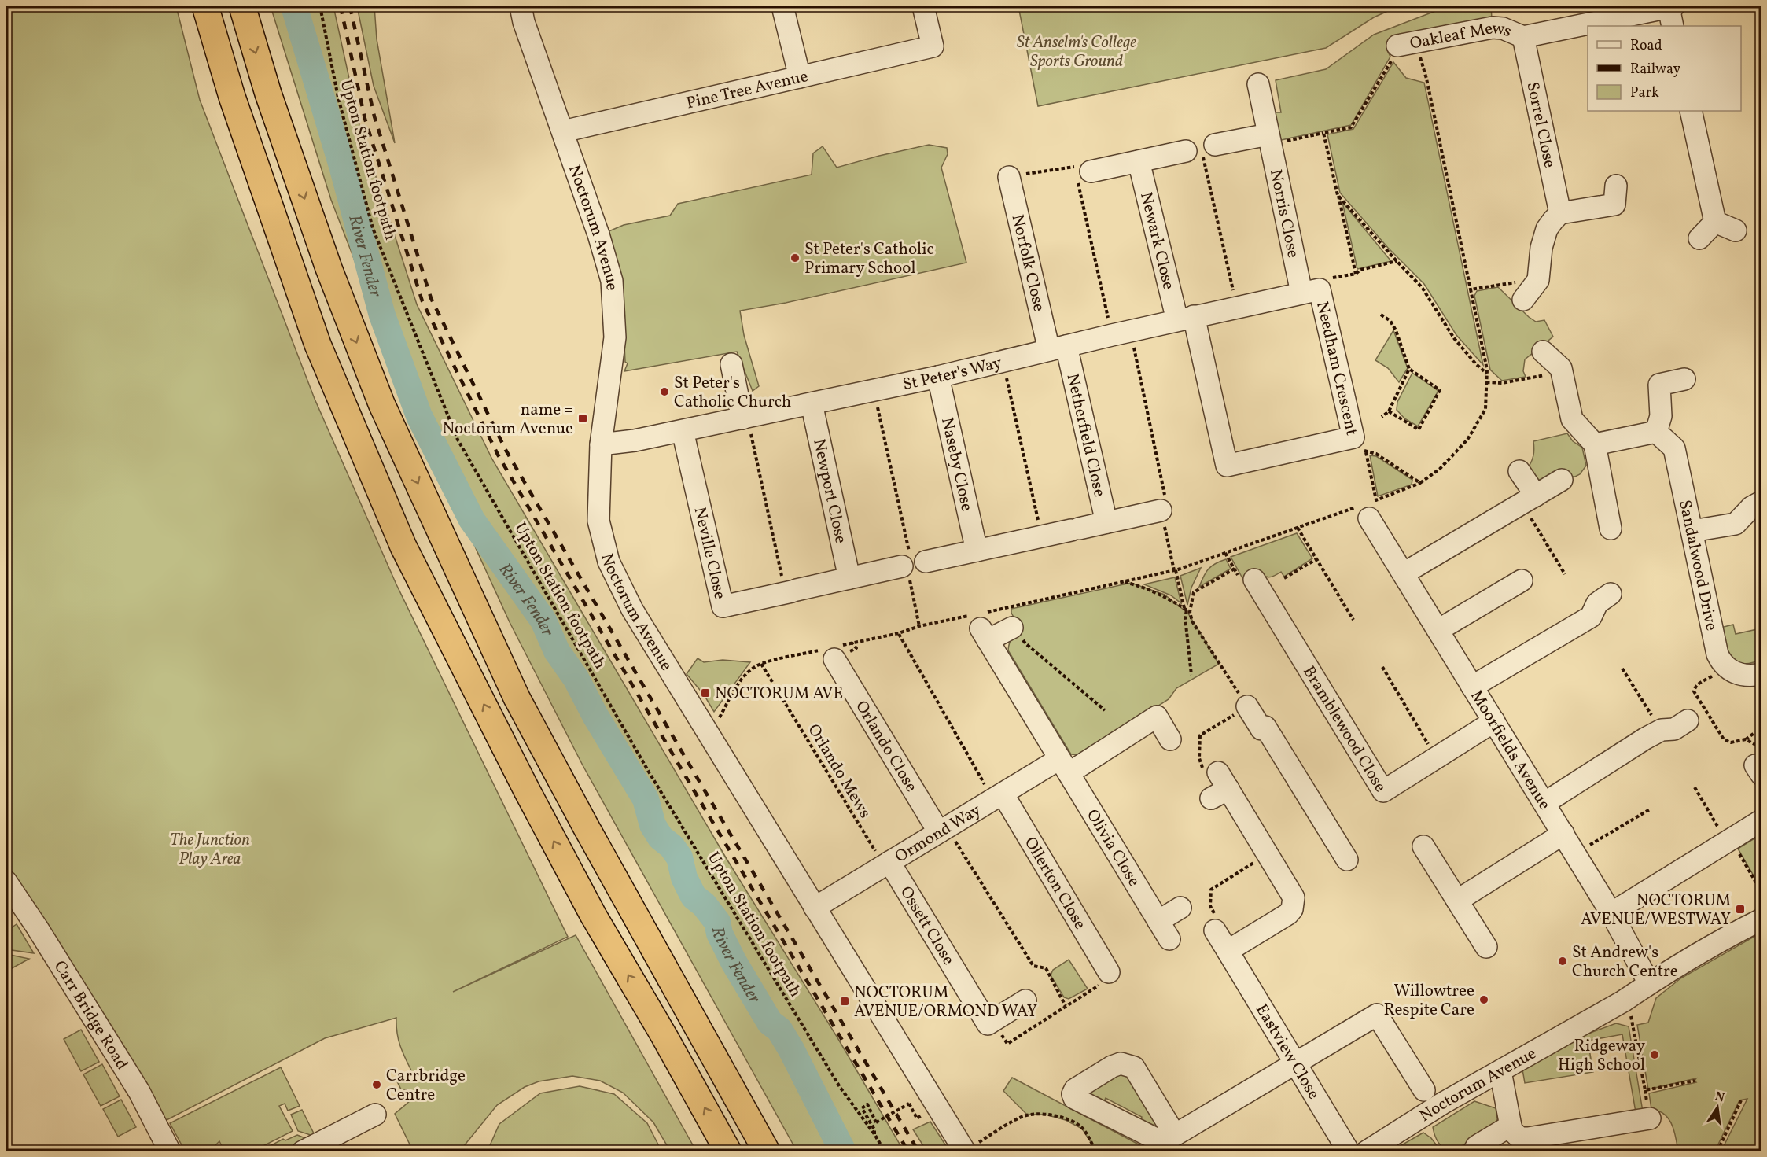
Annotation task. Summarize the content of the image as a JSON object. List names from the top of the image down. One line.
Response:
{"streets":{"street":["Oakleaf Mews","Pine Tree Avenue","Sorrel Close","Norris Close","Noctorum Avenue","Newark Close","Norfolk Close","Needham Crescent","St Peter's Way","Netherfield Close","Naseby Close","Newport Close","Neville Close","Sandalwood Drive","Bramblewood Close","Orlando Close","Moorfields Avenue","Ormond Way","Olivia Close","Ollerton Close","Ossett Close","Carr Bridge Road","Eastview Close"],"path":["Upton Station footpath","Orlando Mews"]},"crossings":[["Oakleaf Mews","Sorrel Close"],["Pine Tree Avenue","Noctorum Avenue"],["Norris Close","Needham Crescent"],["Norris Close","St Peter's Way"],["Noctorum Avenue","St Peter's Way"],["Noctorum Avenue","Moorfields Avenue"],["Noctorum Avenue","Ormond Way"],["Newark Close","Needham Crescent"],["Newark Close","St Peter's Way"],["Norfolk Close","St Peter's Way"],["Norfolk Close","Netherfield Close"],["Needham Crescent","St Peter's Way"],["St Peter's Way","Netherfield Close"],["St Peter's Way","Naseby Close"],["St Peter's Way","Newport Close"],["St Peter's Way","Neville Close"],["Bramblewood Close","Moorfields Avenue"],["Orlando Close","Ormond Way"],["Orlando Mews","Ormond Way"],["Orlando Mews","Ossett Close"],["Ormond Way","Olivia Close"],["Ormond Way","Ollerton Close"],["Ormond Way","Ossett Close"]],"water":["River Fender"],"parks":["St Anselm's College Sports Ground","The Junction Play Area"],"places":{"other":["St Peter's Catholic Primary School","St Peter's Catholic Church","St Andrew's Church Centre","Willowtree Respite Care","Ridgeway High School","Carrbridge Centre"],"transit":["name = Noctorum Avenue","NOCTORUM AVE","NOCTORUM AVENUE/WESTWAY","NOCTORUM AVENUE/ORMOND WAY"]},"legend":["Road","Railway","Park"],"north":"top"}
